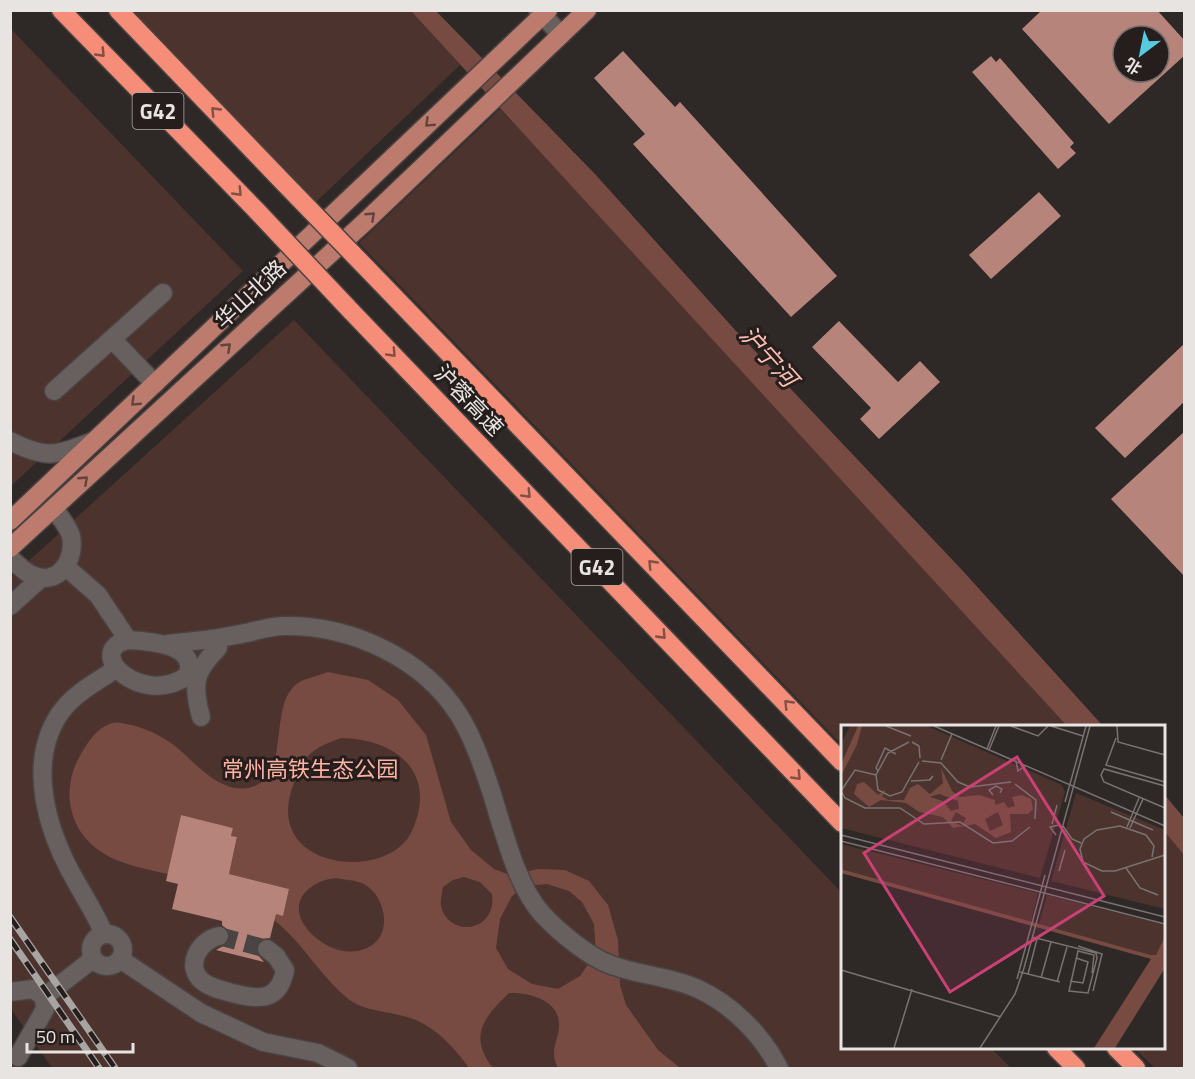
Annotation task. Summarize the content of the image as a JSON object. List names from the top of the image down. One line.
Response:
{"streets":{"highway":["G42","沪蓉高速"],"main road":["华山北路"]},"water":["沪宁河"],"parks":["常州高铁生态公园"],"scale_bar":"50 m","north":"bottom left"}
